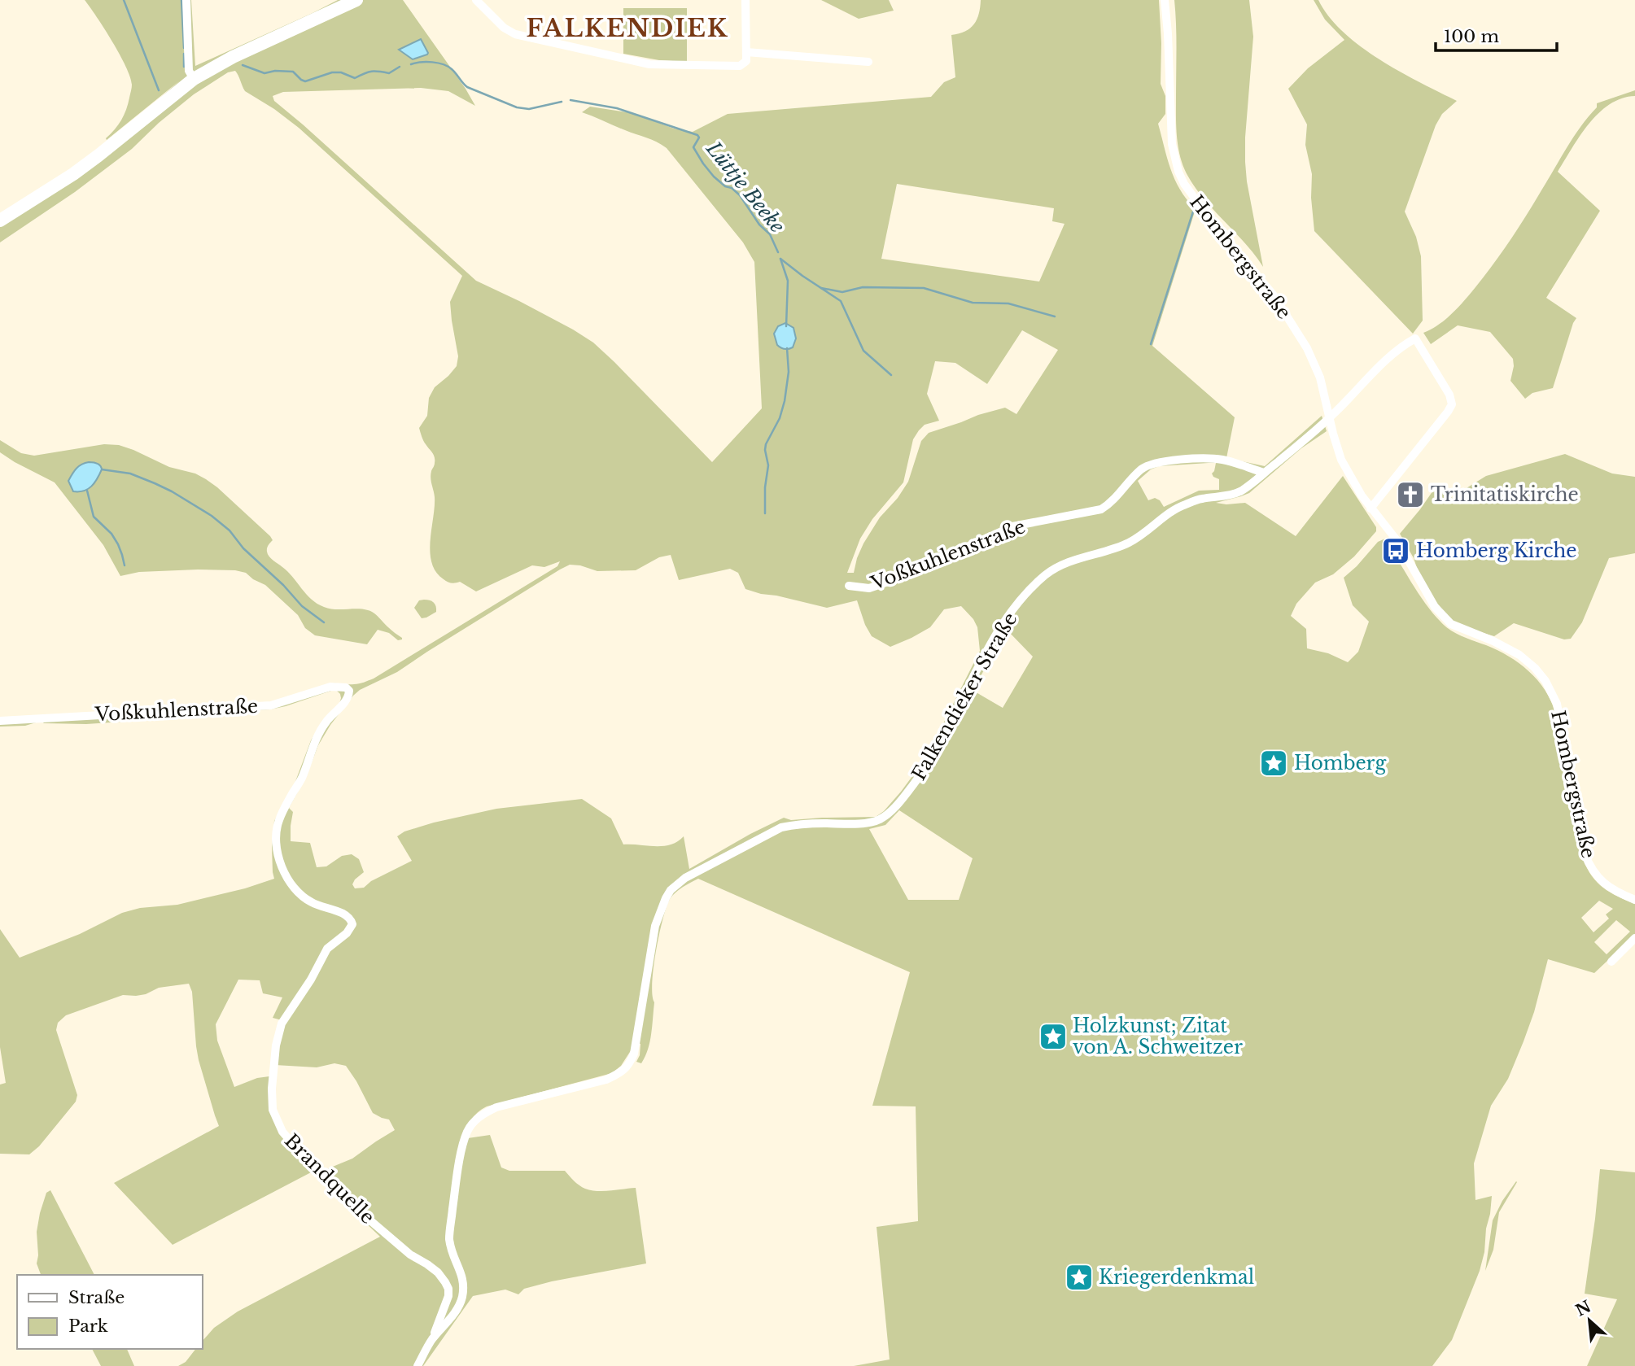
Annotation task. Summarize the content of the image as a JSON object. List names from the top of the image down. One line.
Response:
{"streets":{"street":["Hombergstraße","Voßkuhlenstraße","Falkendieker Straße","Brandquelle"]},"crossings":[["Hombergstraße","Falkendieker Straße"],["Voßkuhlenstraße","Falkendieker Straße"],["Voßkuhlenstraße","Brandquelle"],["Falkendieker Straße","Brandquelle"]],"districts":["FALKENDIEK"],"water":["Lüttje Beeke"],"places":{"church":["Trinitatiskirche"],"bus stop":["Homberg Kirche"],"place":["Homberg","Holzkunst; Zitat von A. Schweitzer","Kriegerdenkmal"]},"legend":["Straße","Park"],"scale_bar":"100 m","north":"top left"}
